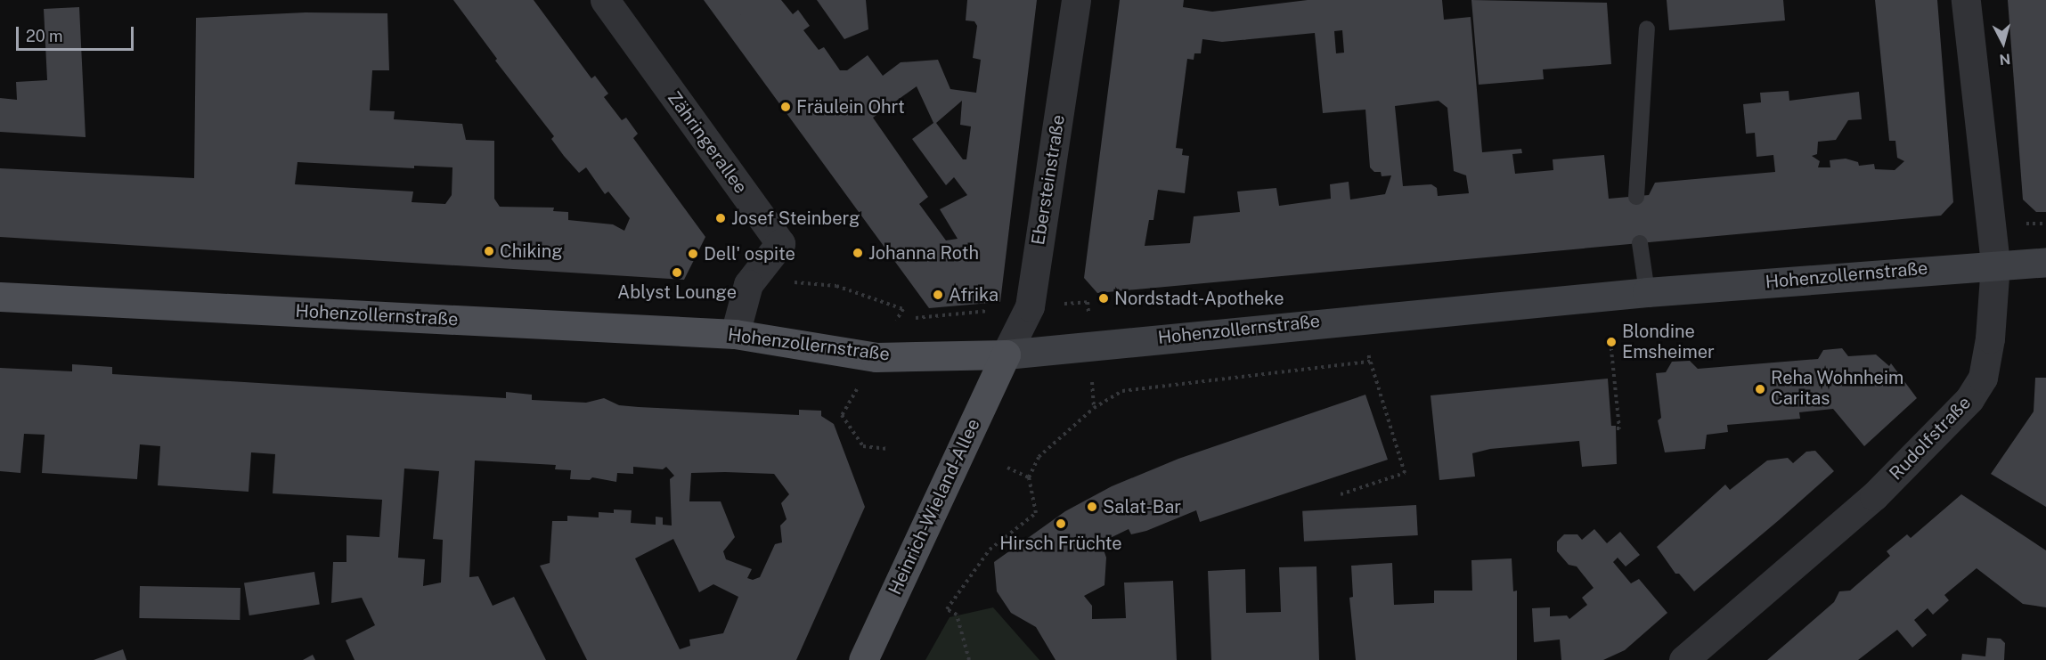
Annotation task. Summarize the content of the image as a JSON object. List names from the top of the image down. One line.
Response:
{"streets":{"main road":["Hohenzollernstraße","Heinrich-Wieland-Allee"],"street":["Zähringerallee","Ebersteinstraße","Rudolfstraße"]},"crossings":[["Zähringerallee","Hohenzollernstraße"],["Ebersteinstraße","Hohenzollernstraße"],["Ebersteinstraße","Heinrich-Wieland-Allee"],["Hohenzollernstraße","Rudolfstraße"],["Hohenzollernstraße","Heinrich-Wieland-Allee"]],"places":["Fräulein Ohrt","Josef Steinberg","Chiking","Johanna Roth","Dell' ospite","Ablyst Lounge","Afrika","Nordstadt-Apotheke","Blondine Emsheimer","Reha Wohnheim Caritas","Salat-Bar","Hirsch Früchte"],"scale_bar":"20 m","north":"bottom"}
